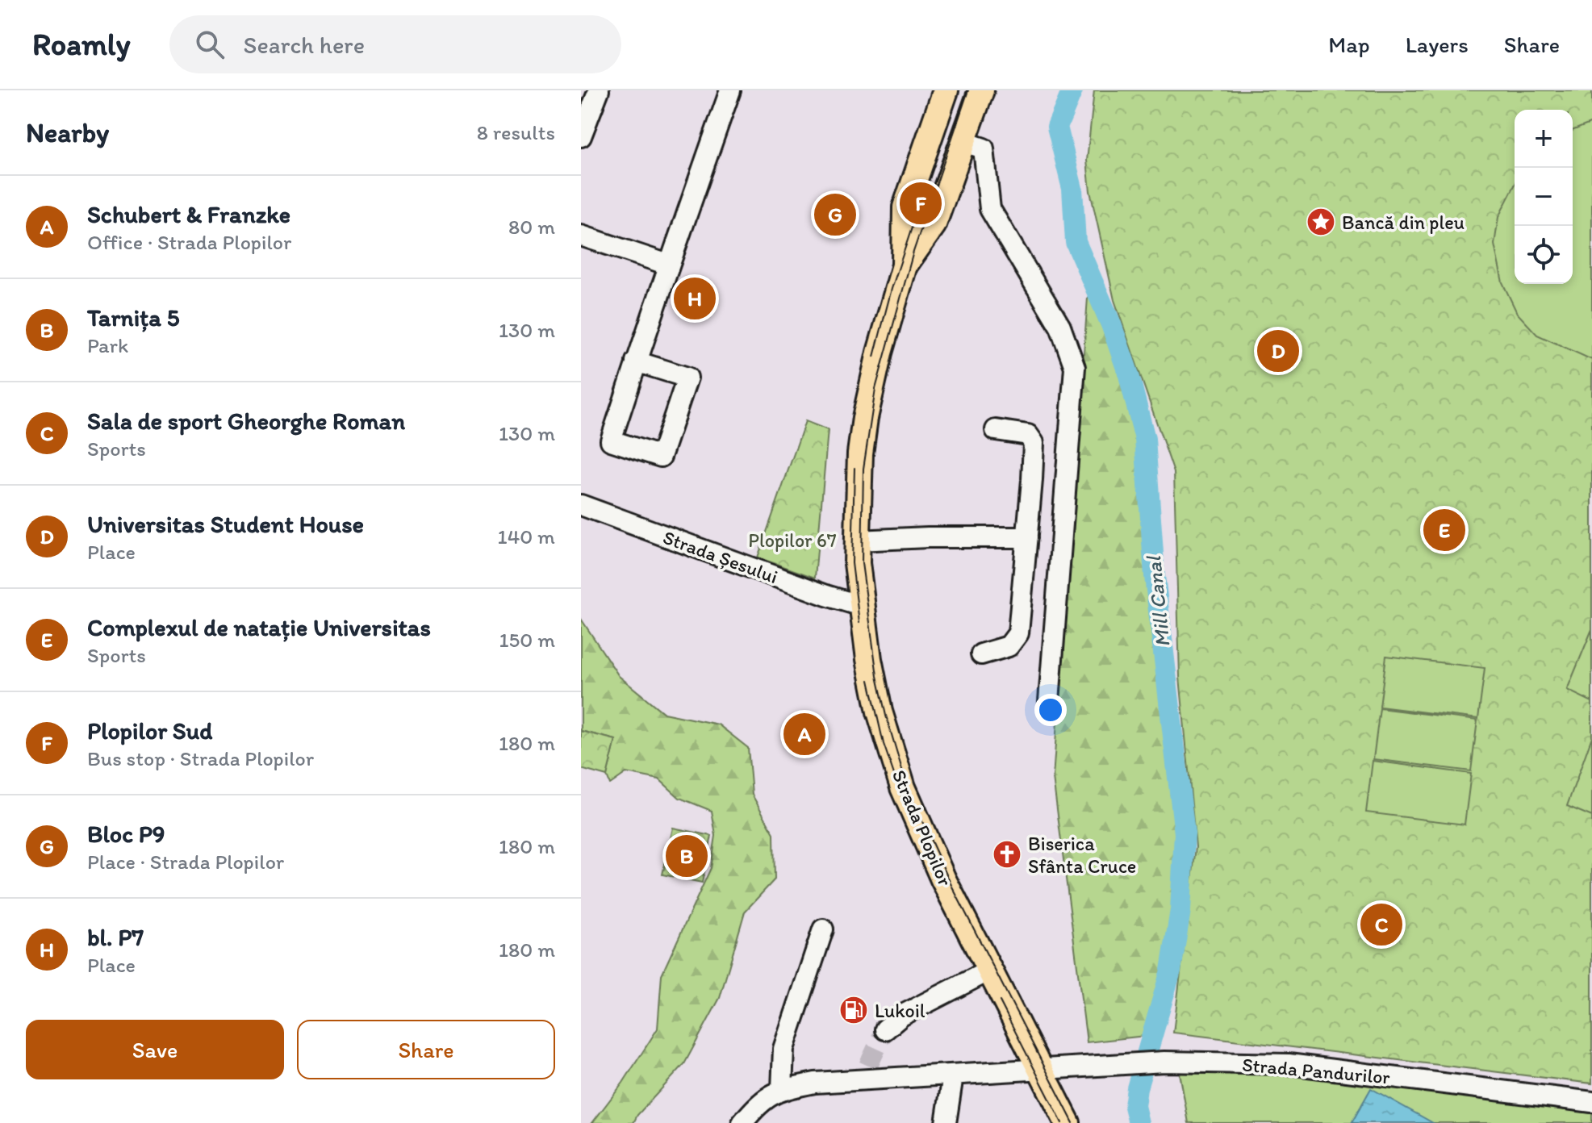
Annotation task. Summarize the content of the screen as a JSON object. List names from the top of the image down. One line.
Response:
{"streets":{"main road":["Strada Plopilor"],"street":["Strada Șesului","Strada Pandurilor"]},"crossings":[["Strada Șesului","Strada Plopilor"],["Strada Plopilor","Strada Pandurilor"]],"water":["Mill Canal"],"parks":["Plopilor 67"],"places":{"place":["Bancă din pleu"],"church":["Biserica Sfânta Cruce"],"fuel station":["Lukoil"]},"page":{"header":"Roamly","search":"Search here","nav":["Map","Layers","Share"],"heading":["Nearby","8 results"],"map_buttons":["+","−"],"list":[{"mark":"A","name":"Schubert & Franzke","note":"Office · Strada Plopilor","value":"80 m"},{"mark":"B","name":"Tarnița 5","note":"Park","value":"130 m"},{"mark":"C","name":"Sala de sport Gheorghe Roman","note":"Sports","value":"130 m"},{"mark":"D","name":"Universitas Student House","note":"Place","value":"140 m"},{"mark":"E","name":"Complexul de natație Universitas","note":"Sports","value":"150 m"},{"mark":"F","name":"Plopilor Sud","note":"Bus stop · Strada Plopilor","value":"180 m"},{"mark":"G","name":"Bloc P9","note":"Place · Strada Plopilor","value":"180 m"},{"mark":"H","name":"bl. P7","note":"Place","value":"180 m"}],"pins":["F","G","H","D","E","A","B","C"],"buttons":["Save","Share"]}}
